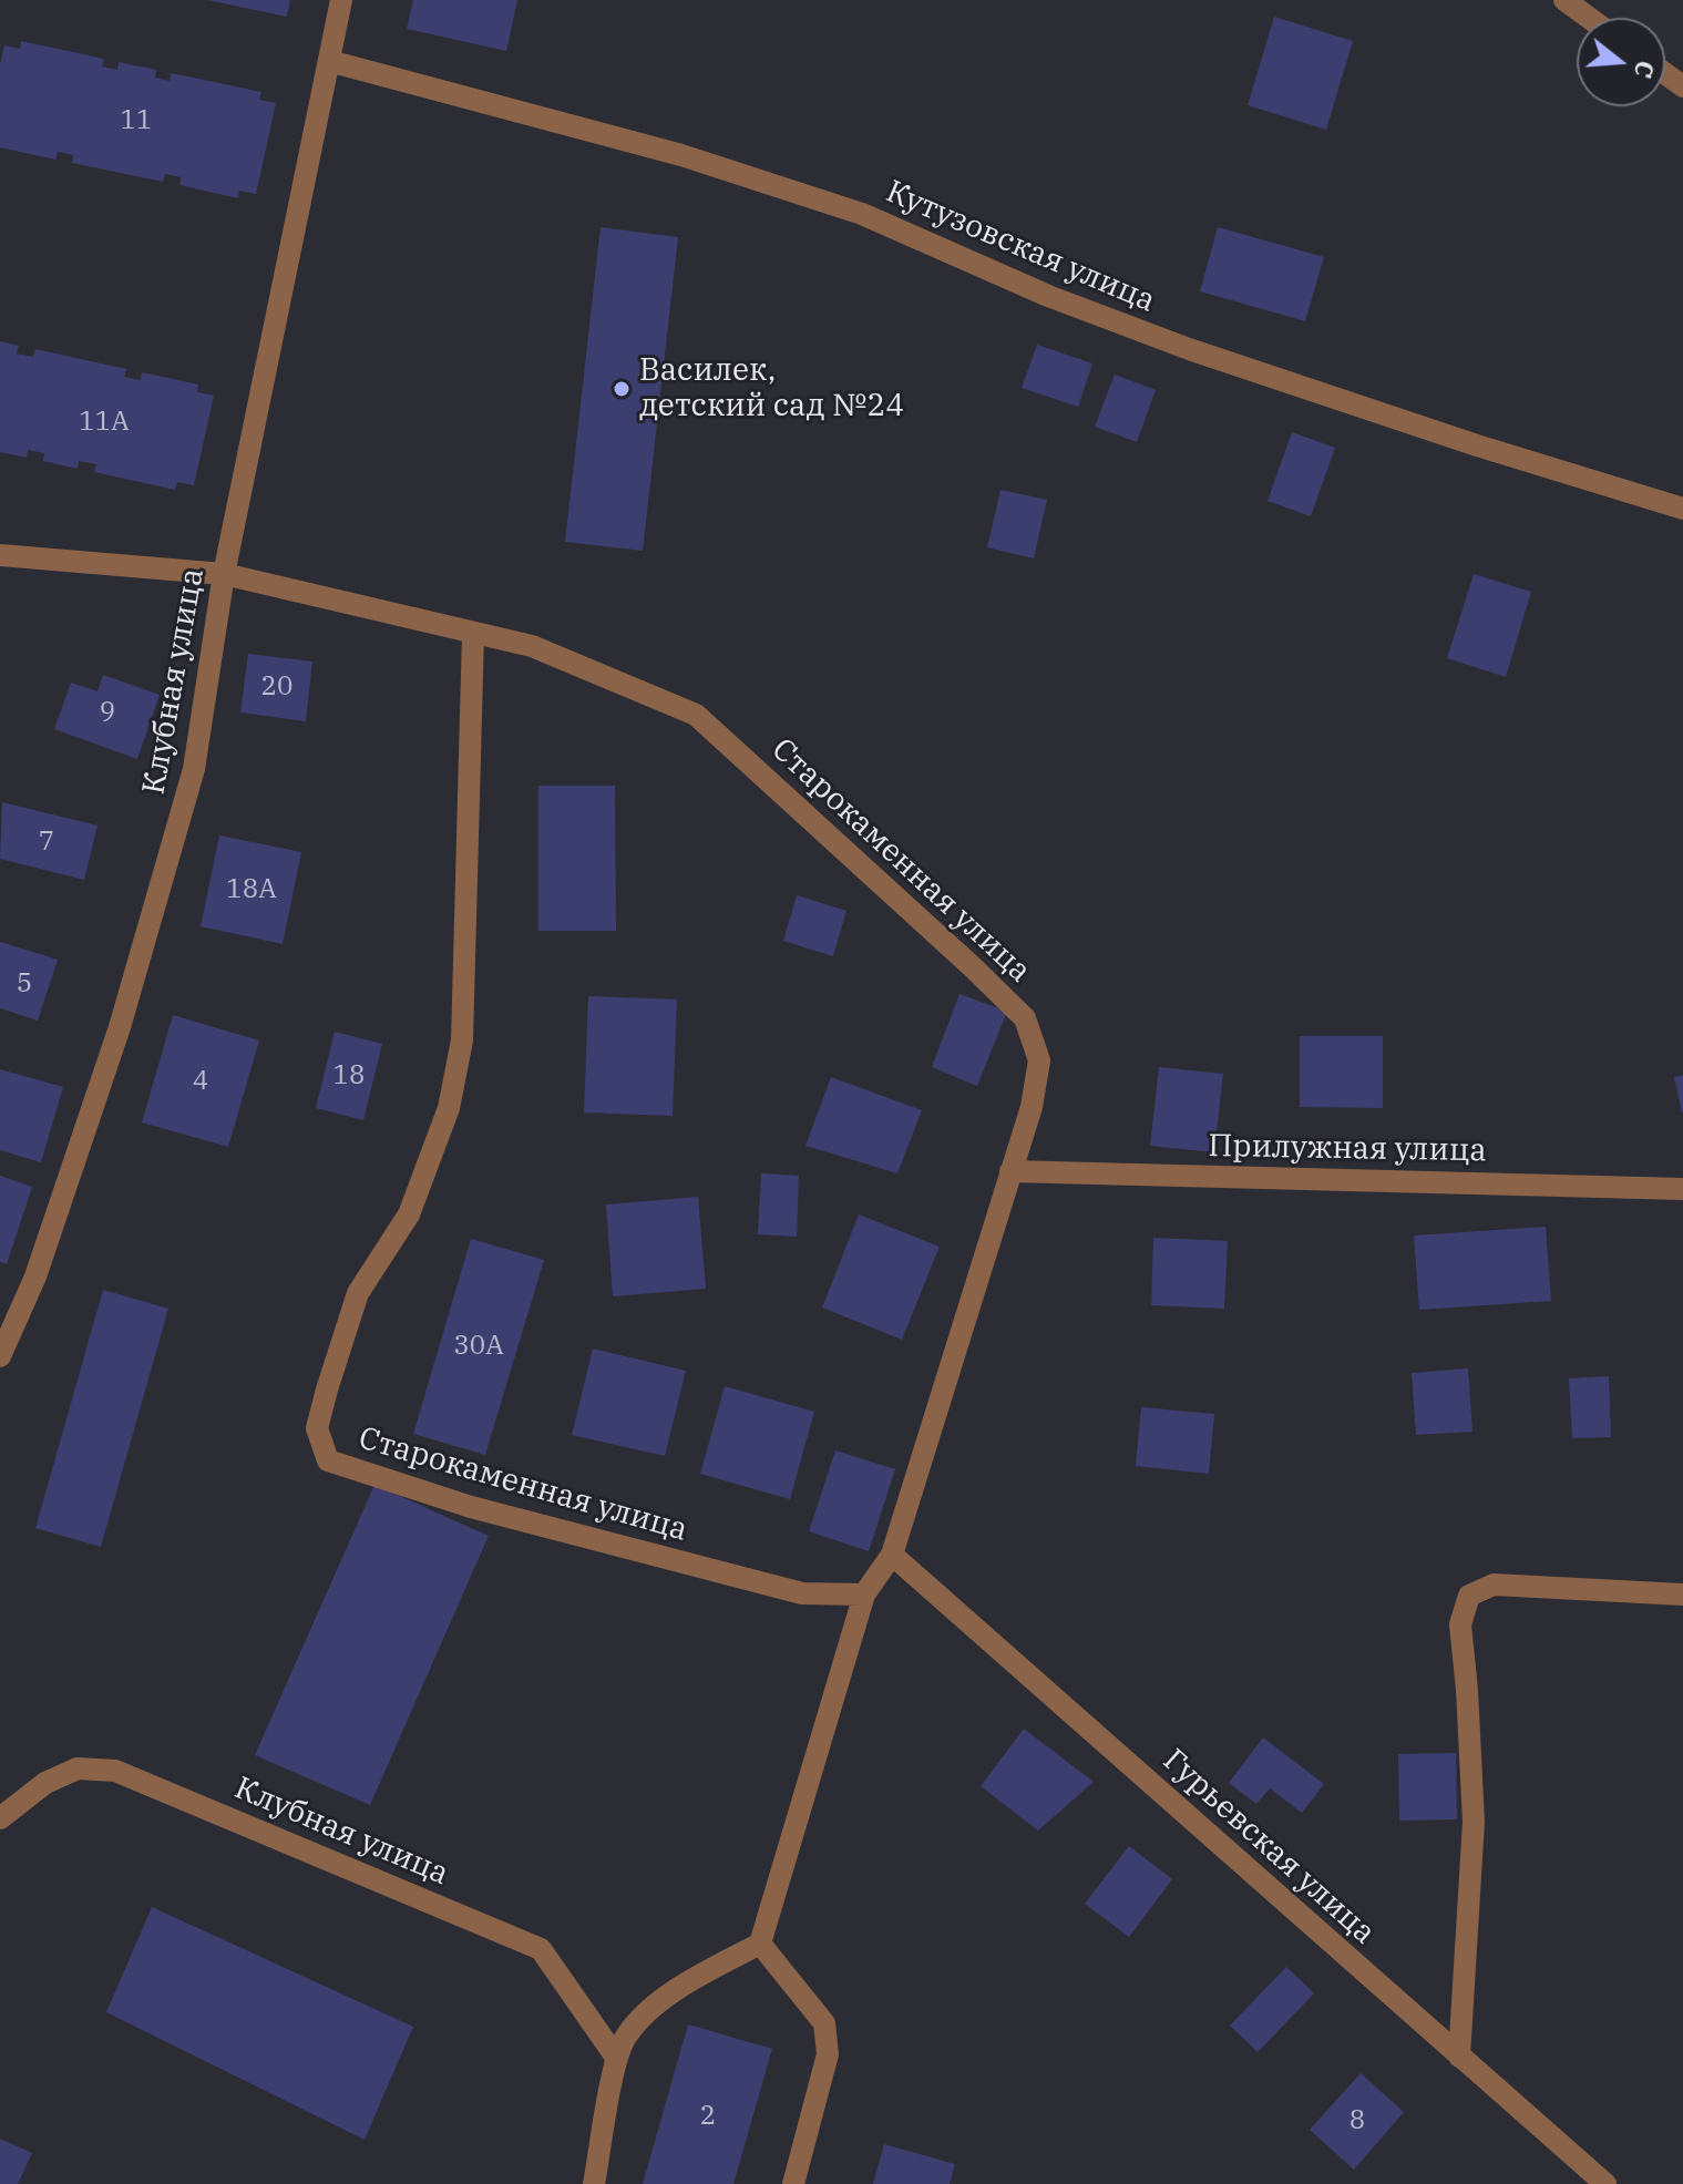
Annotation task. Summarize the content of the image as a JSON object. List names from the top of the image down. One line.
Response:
{"streets":{"street":["Кутузовская улица","Клубная улица","Старокаменная улица","Прилужная улица","Гурьевская улица"]},"crossings":[["Кутузовская улица","Клубная улица"],["Клубная улица","Старокаменная улица"],["Старокаменная улица","Прилужная улица"],["Старокаменная улица","Гурьевская улица"]],"places":["Василек, детский сад №24"],"house_numbers":["11","11А","20","9","7","18А","5","18","4","30А","2","8"],"north":"right"}
